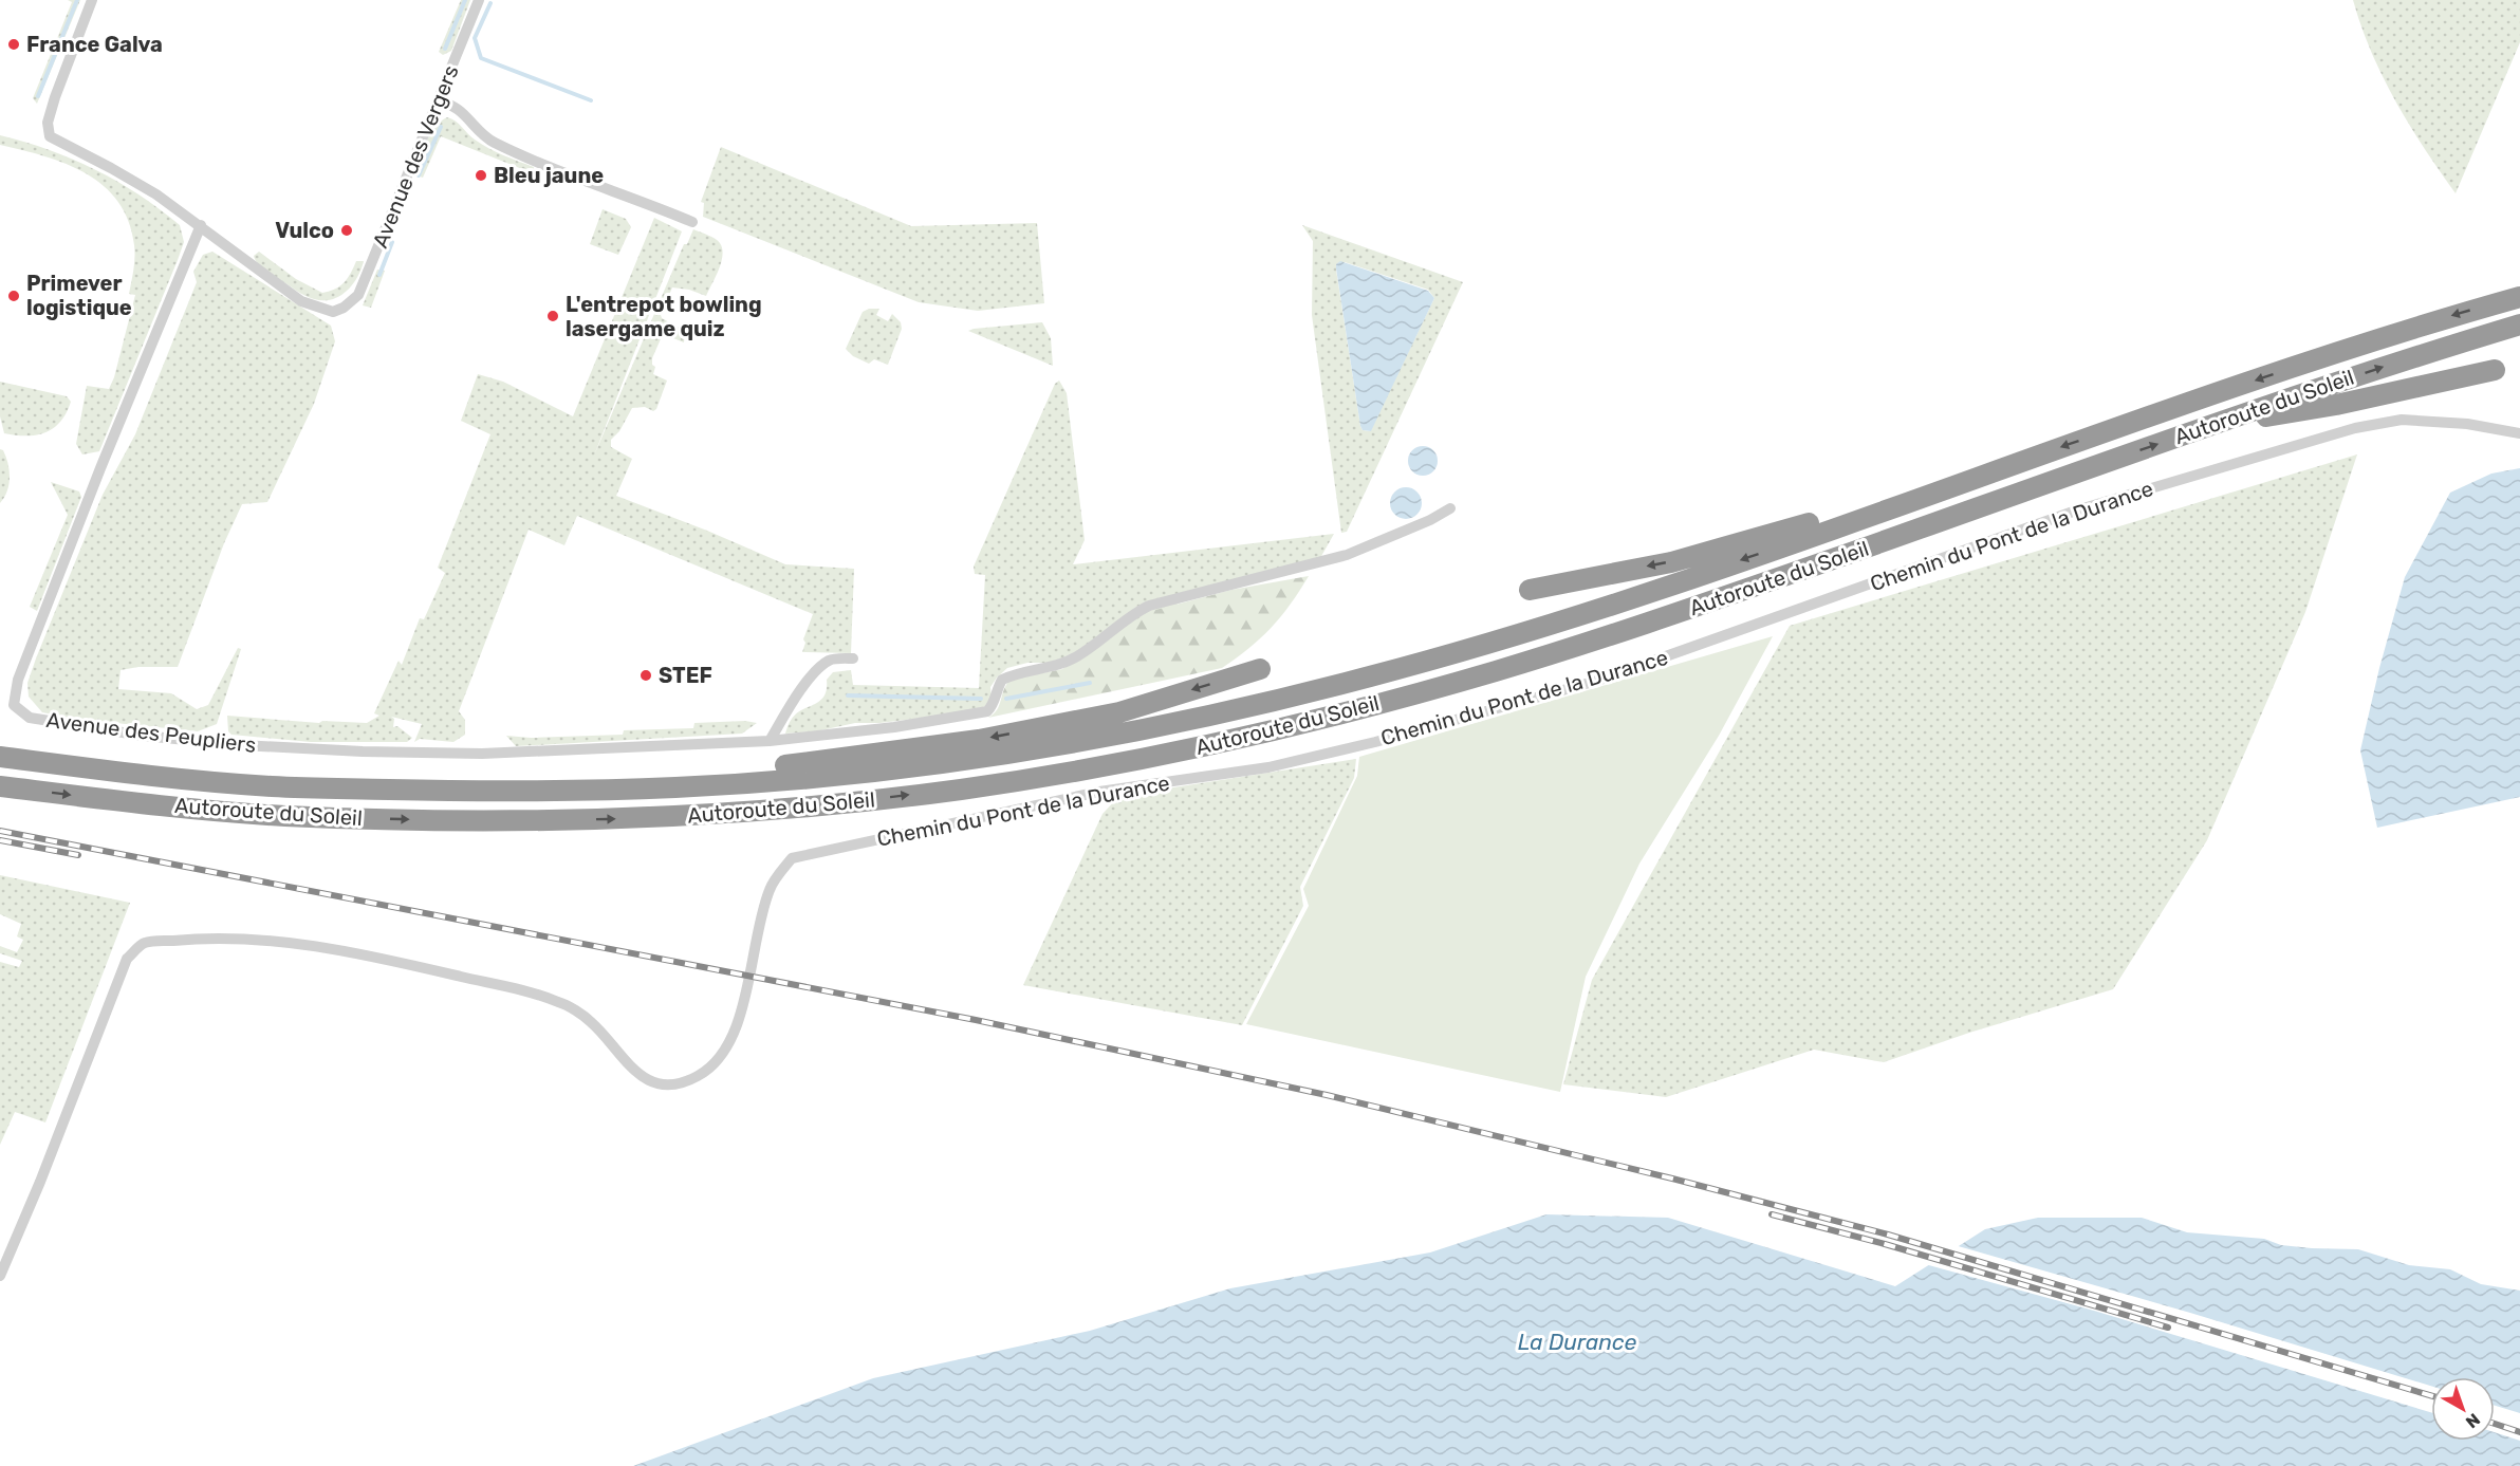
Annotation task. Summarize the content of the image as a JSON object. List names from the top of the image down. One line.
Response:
{"streets":{"highway":["Autoroute du Soleil"],"street":["Avenue des Vergers","Chemin du Pont de la Durance","Avenue des Peupliers"]},"crossings":[["Avenue des Vergers","Avenue des Peupliers"]],"water":["La Durance"],"places":["France Galva","Bleu jaune","Vulco","Primever logistique","L'entrepot bowling lasergame quiz","STEF"],"north":"bottom right"}
